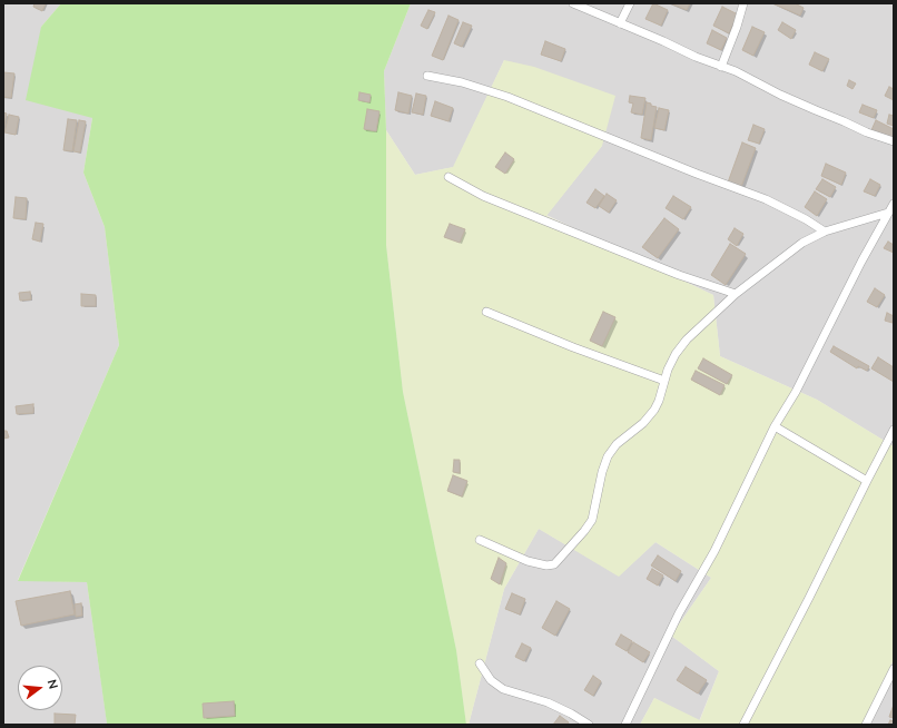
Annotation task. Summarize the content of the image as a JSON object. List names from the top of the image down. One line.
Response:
{"north":"right"}
